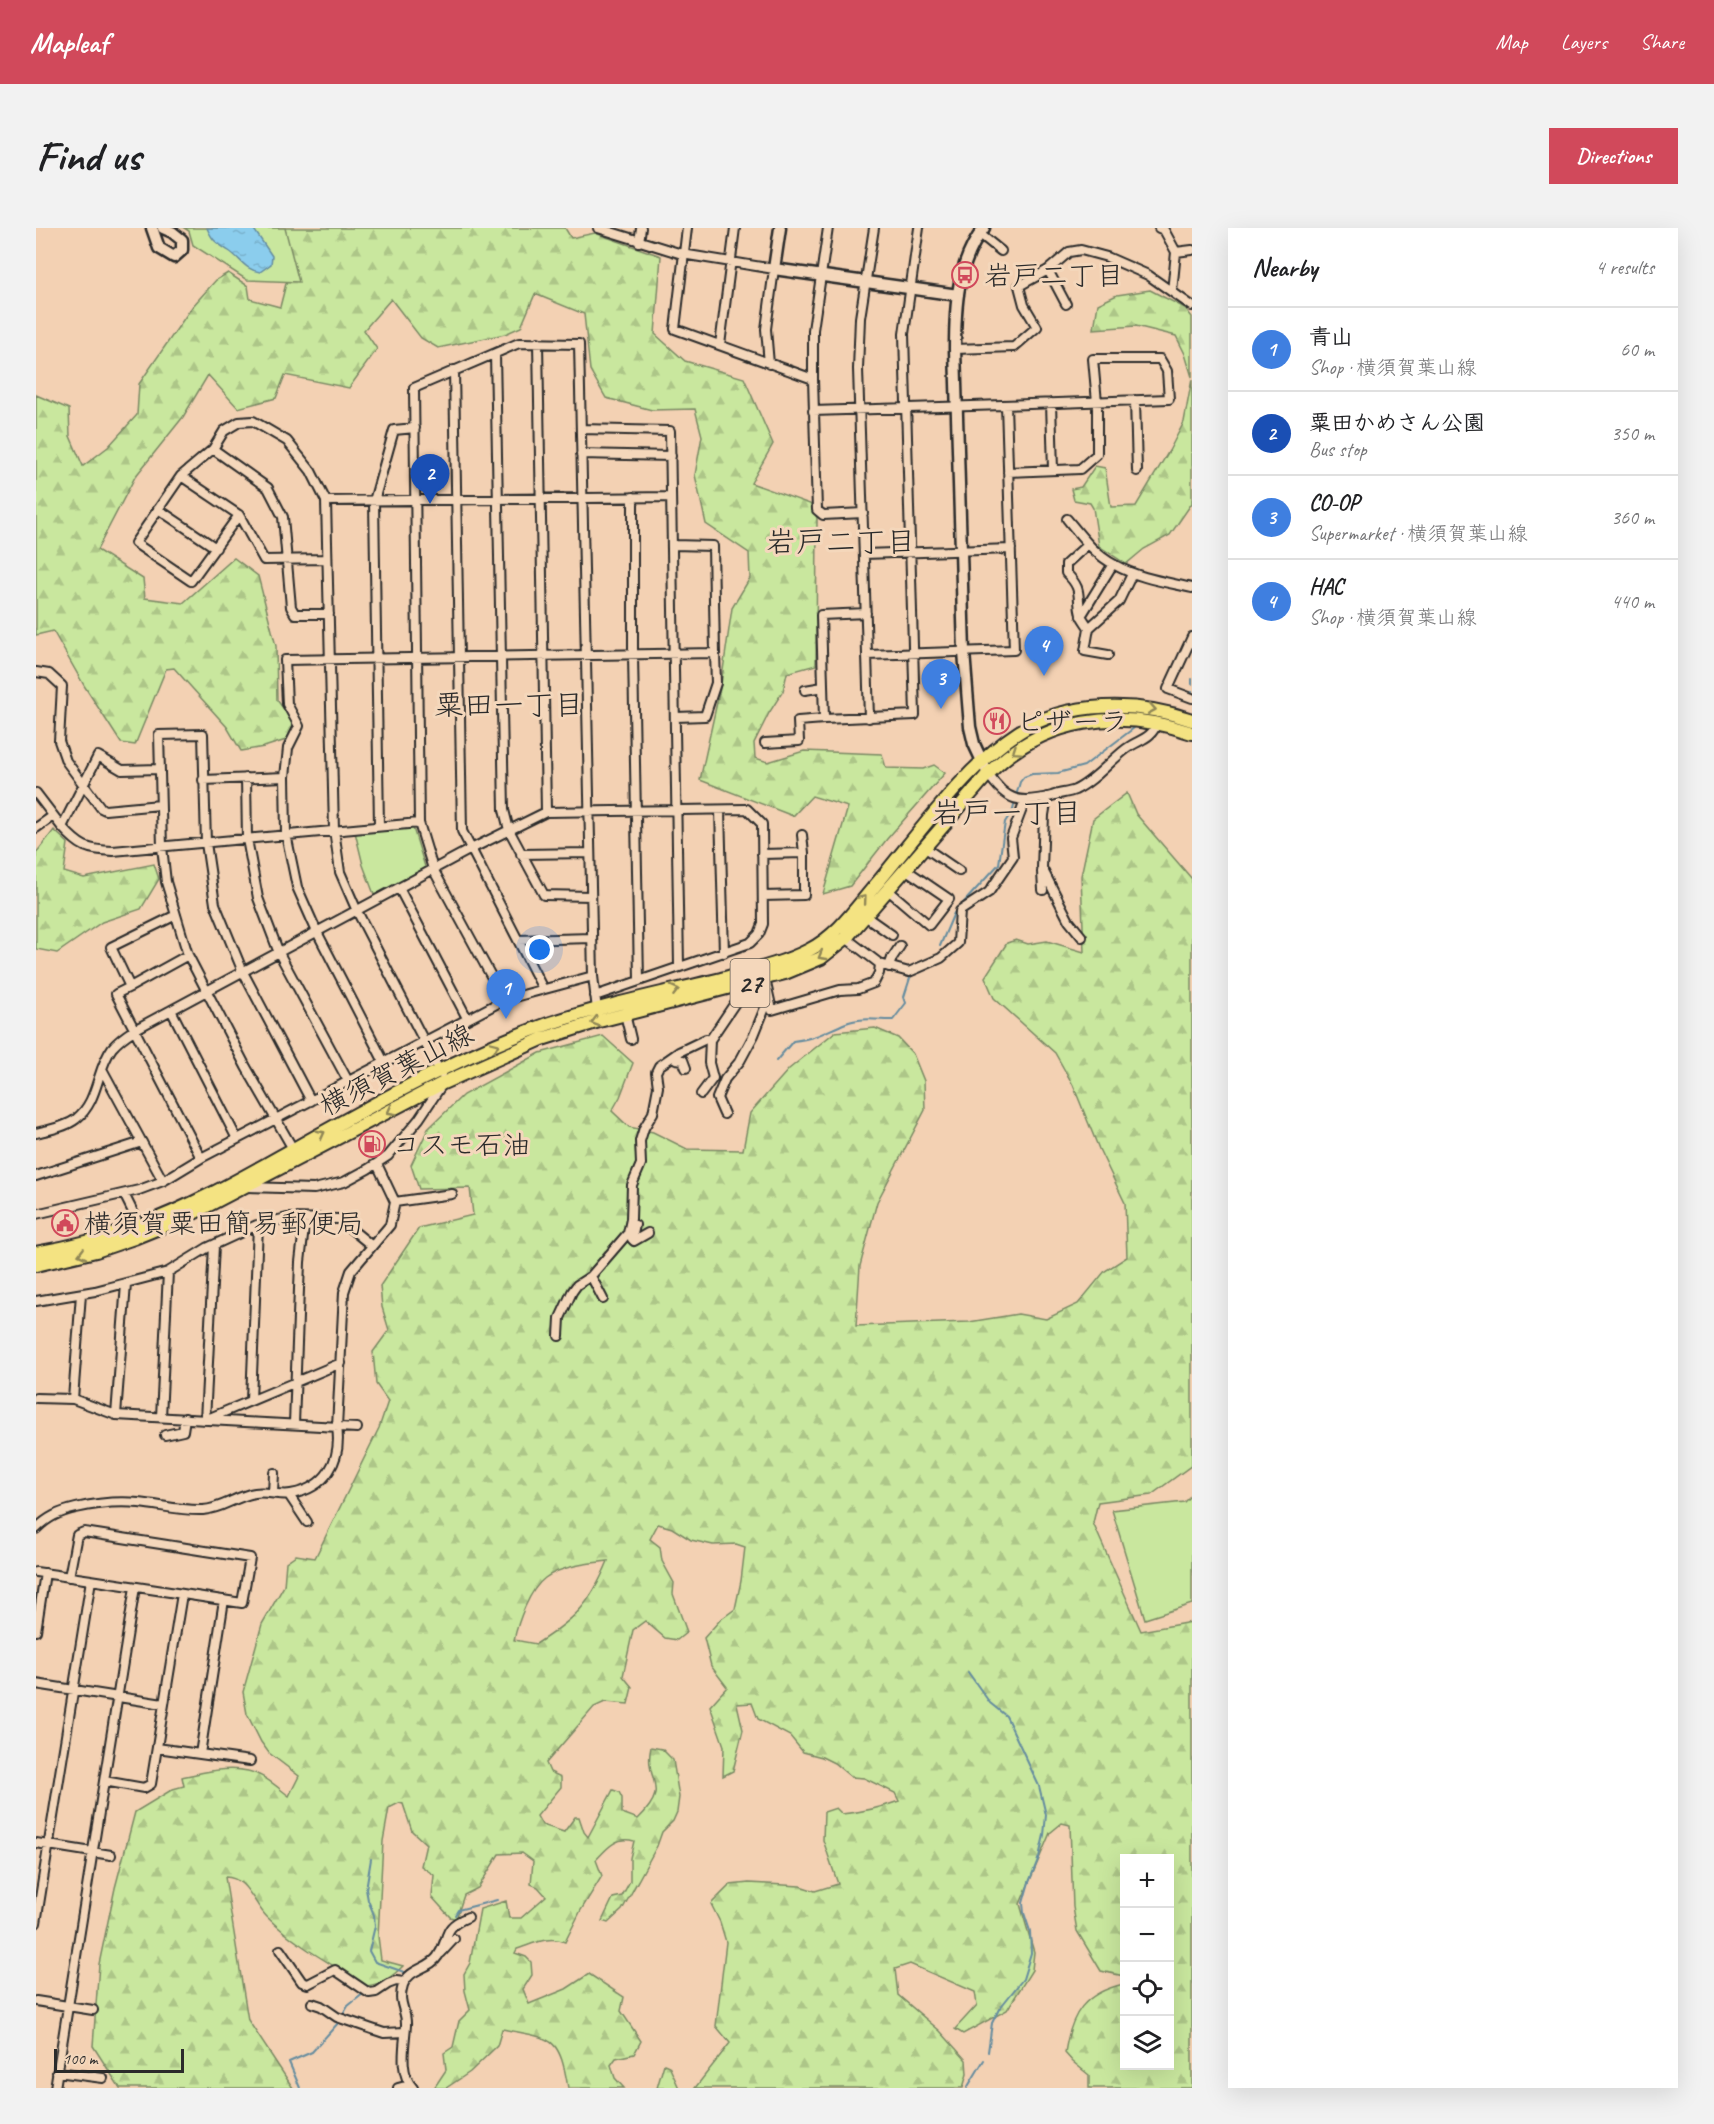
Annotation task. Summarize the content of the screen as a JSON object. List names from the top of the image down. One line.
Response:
{"streets":{"main road":["27","横須賀葉山線"]},"districts":["岩戸二丁目","粟田一丁目","岩戸一丁目"],"places":{"bus stop":["岩戸二丁目"],"restaurant":["ピザーラ"],"fuel station":["コスモ石油"],"public building":["横須賀粟田簡易郵便局"]},"scale_bar":"100 m","page":{"header":"Mapleaf","nav":["Map","Layers","Share"],"buttons":"Directions","title":"Find us","heading":["Nearby","4 results"],"list":[{"mark":"1","name":"青山","note":"Shop · 横須賀葉山線","value":"60 m"},{"mark":"2","name":"粟田かめさん公園","note":"Bus stop","value":"350 m"},{"mark":"3","name":"CO-OP","note":"Supermarket · 横須賀葉山線","value":"360 m"},{"mark":"4","name":"HAC","note":"Shop · 横須賀葉山線","value":"440 m"}],"pins":["2","4","3","1"],"map_buttons":["+","−"],"scale":"100 m"}}
